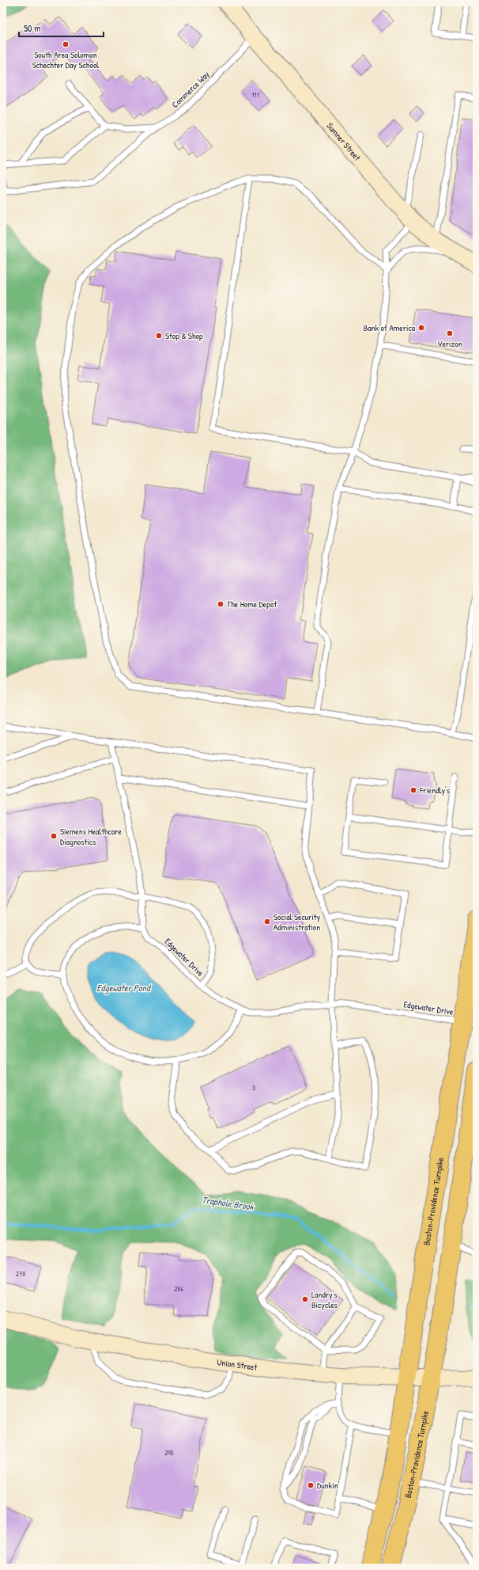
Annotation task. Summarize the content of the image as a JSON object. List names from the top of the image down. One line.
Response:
{"streets":{"main road":["Sumner Street","Boston-Providence Turnpike","Union Street"],"lane":["Commerce Way","Edgewater Drive"]},"crossings":[["Commerce Way","Sumner Street"],["Edgewater Drive","Boston-Providence Turnpike"],["Boston-Providence Turnpike","Union Street"]],"water":["Edgewater Pond","Traphole Brook"],"places":["South Area Solomon Schechter Day School","Bank of America","Verizon","Stop & Shop","The Home Depot","Friendly's","Siemens Healthcare Diagnostics","Social Security Administration","Landry's Bicycles","Dunkin'"],"house_numbers":["111","3","278","286","295"],"scale_bar":"50 m"}
